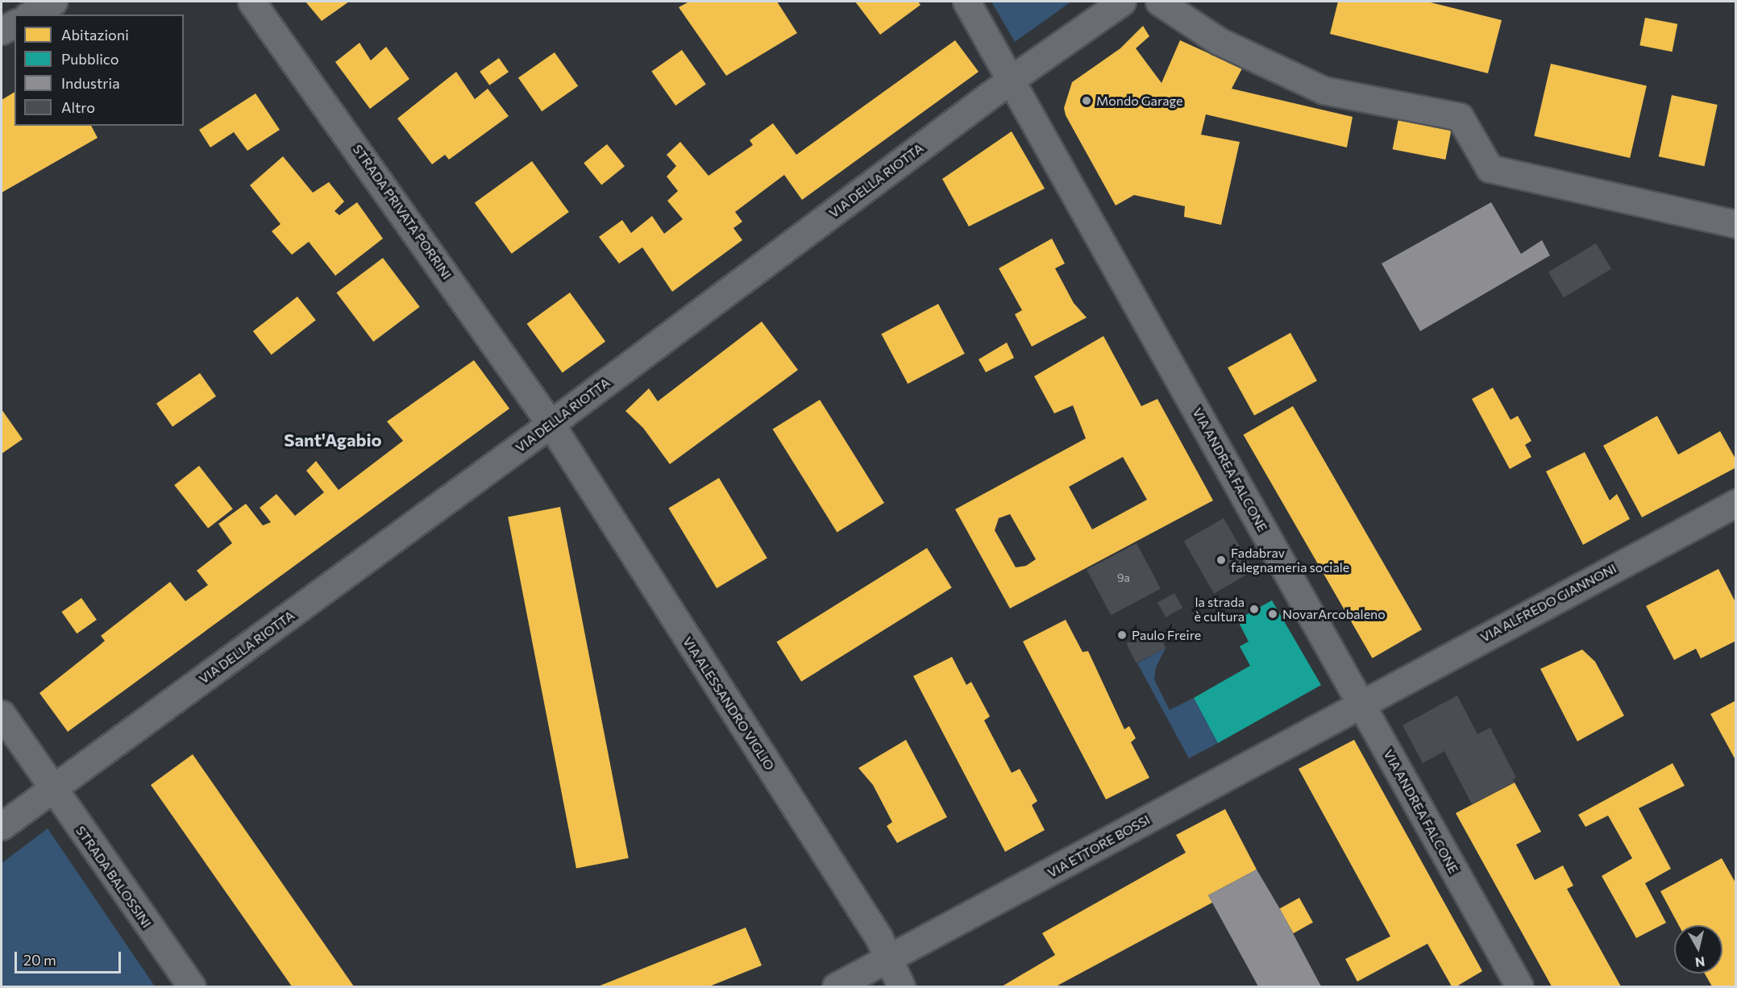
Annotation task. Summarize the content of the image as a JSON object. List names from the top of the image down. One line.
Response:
{"streets":{"street":["VIA DELLA RIOTTA","STRADA PRIVATA PORRINI","VIA ANDREA FALCONE","VIA ALFREDO GIANNONI","VIA ALESSANDRO VIGLIO","VIA ETTORE BOSSI","STRADA BALOSSINI"]},"crossings":[["VIA DELLA RIOTTA","STRADA PRIVATA PORRINI"],["VIA DELLA RIOTTA","VIA ANDREA FALCONE"],["VIA DELLA RIOTTA","VIA ALESSANDRO VIGLIO"],["VIA DELLA RIOTTA","STRADA BALOSSINI"],["STRADA PRIVATA PORRINI","VIA ALESSANDRO VIGLIO"],["VIA ANDREA FALCONE","VIA ALFREDO GIANNONI"],["VIA ANDREA FALCONE","VIA ETTORE BOSSI"],["VIA ALFREDO GIANNONI","VIA ETTORE BOSSI"],["VIA ALESSANDRO VIGLIO","VIA ETTORE BOSSI"]],"districts":["Sant'Agabio"],"places":["Mondo Garage","Fadabrav falegnameria sociale","la strada è cultura","NovarArcobaleno","Paulo Freire"],"house_numbers":["9a"],"legend":["Abitazioni","Pubblico","Industria","Altro"],"scale_bar":"20 m","north":"bottom"}
